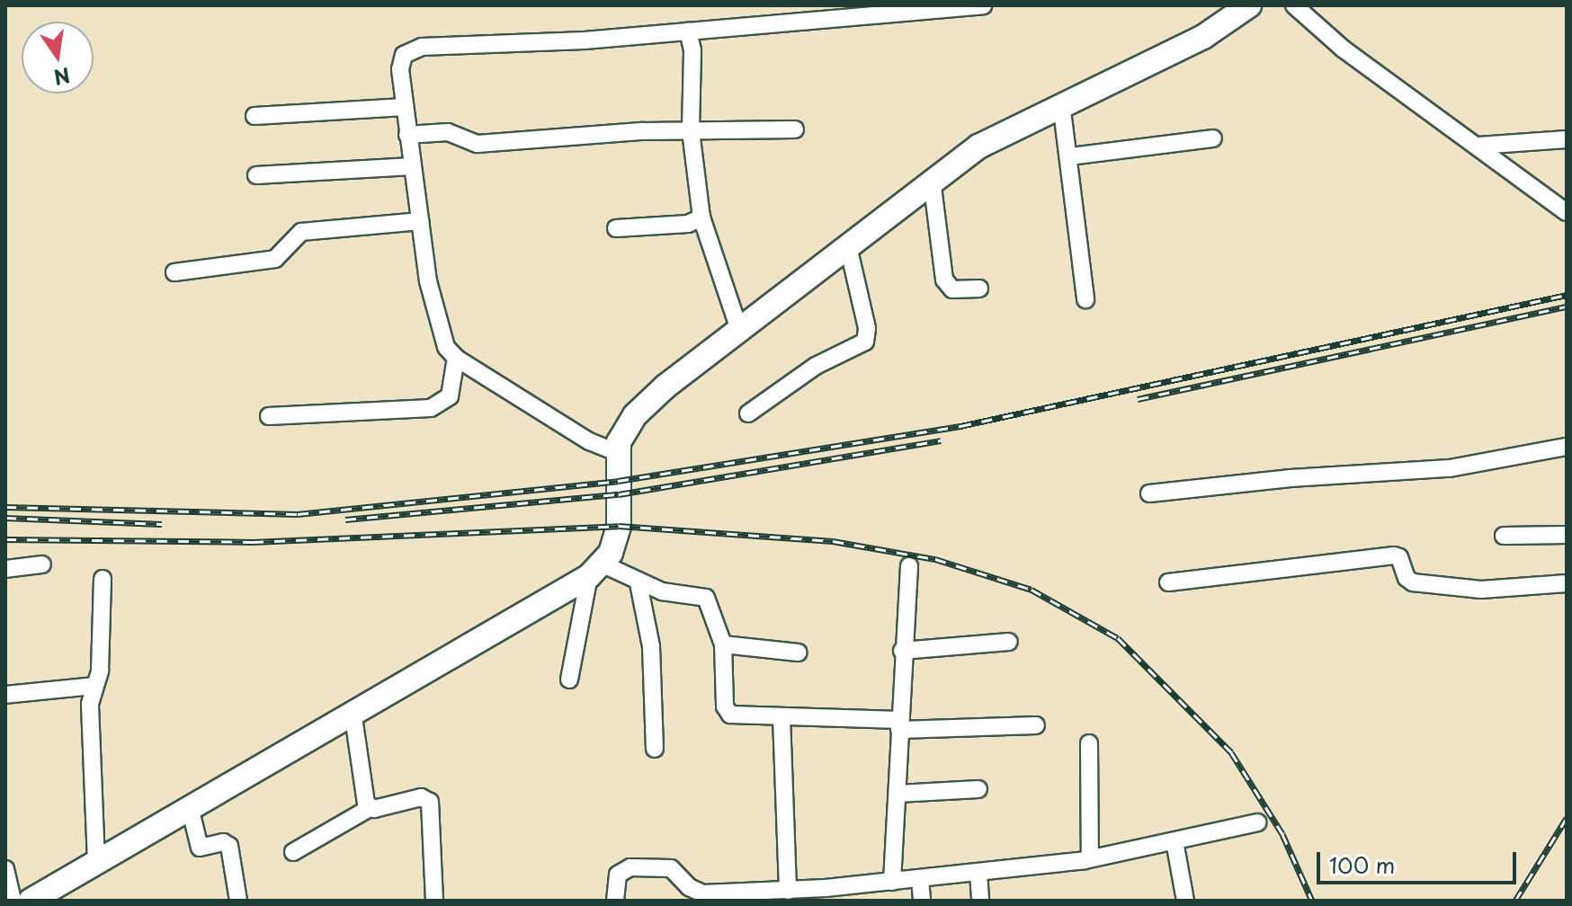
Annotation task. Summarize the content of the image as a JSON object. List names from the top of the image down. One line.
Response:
{"scale_bar":"100 m","north":"bottom"}
